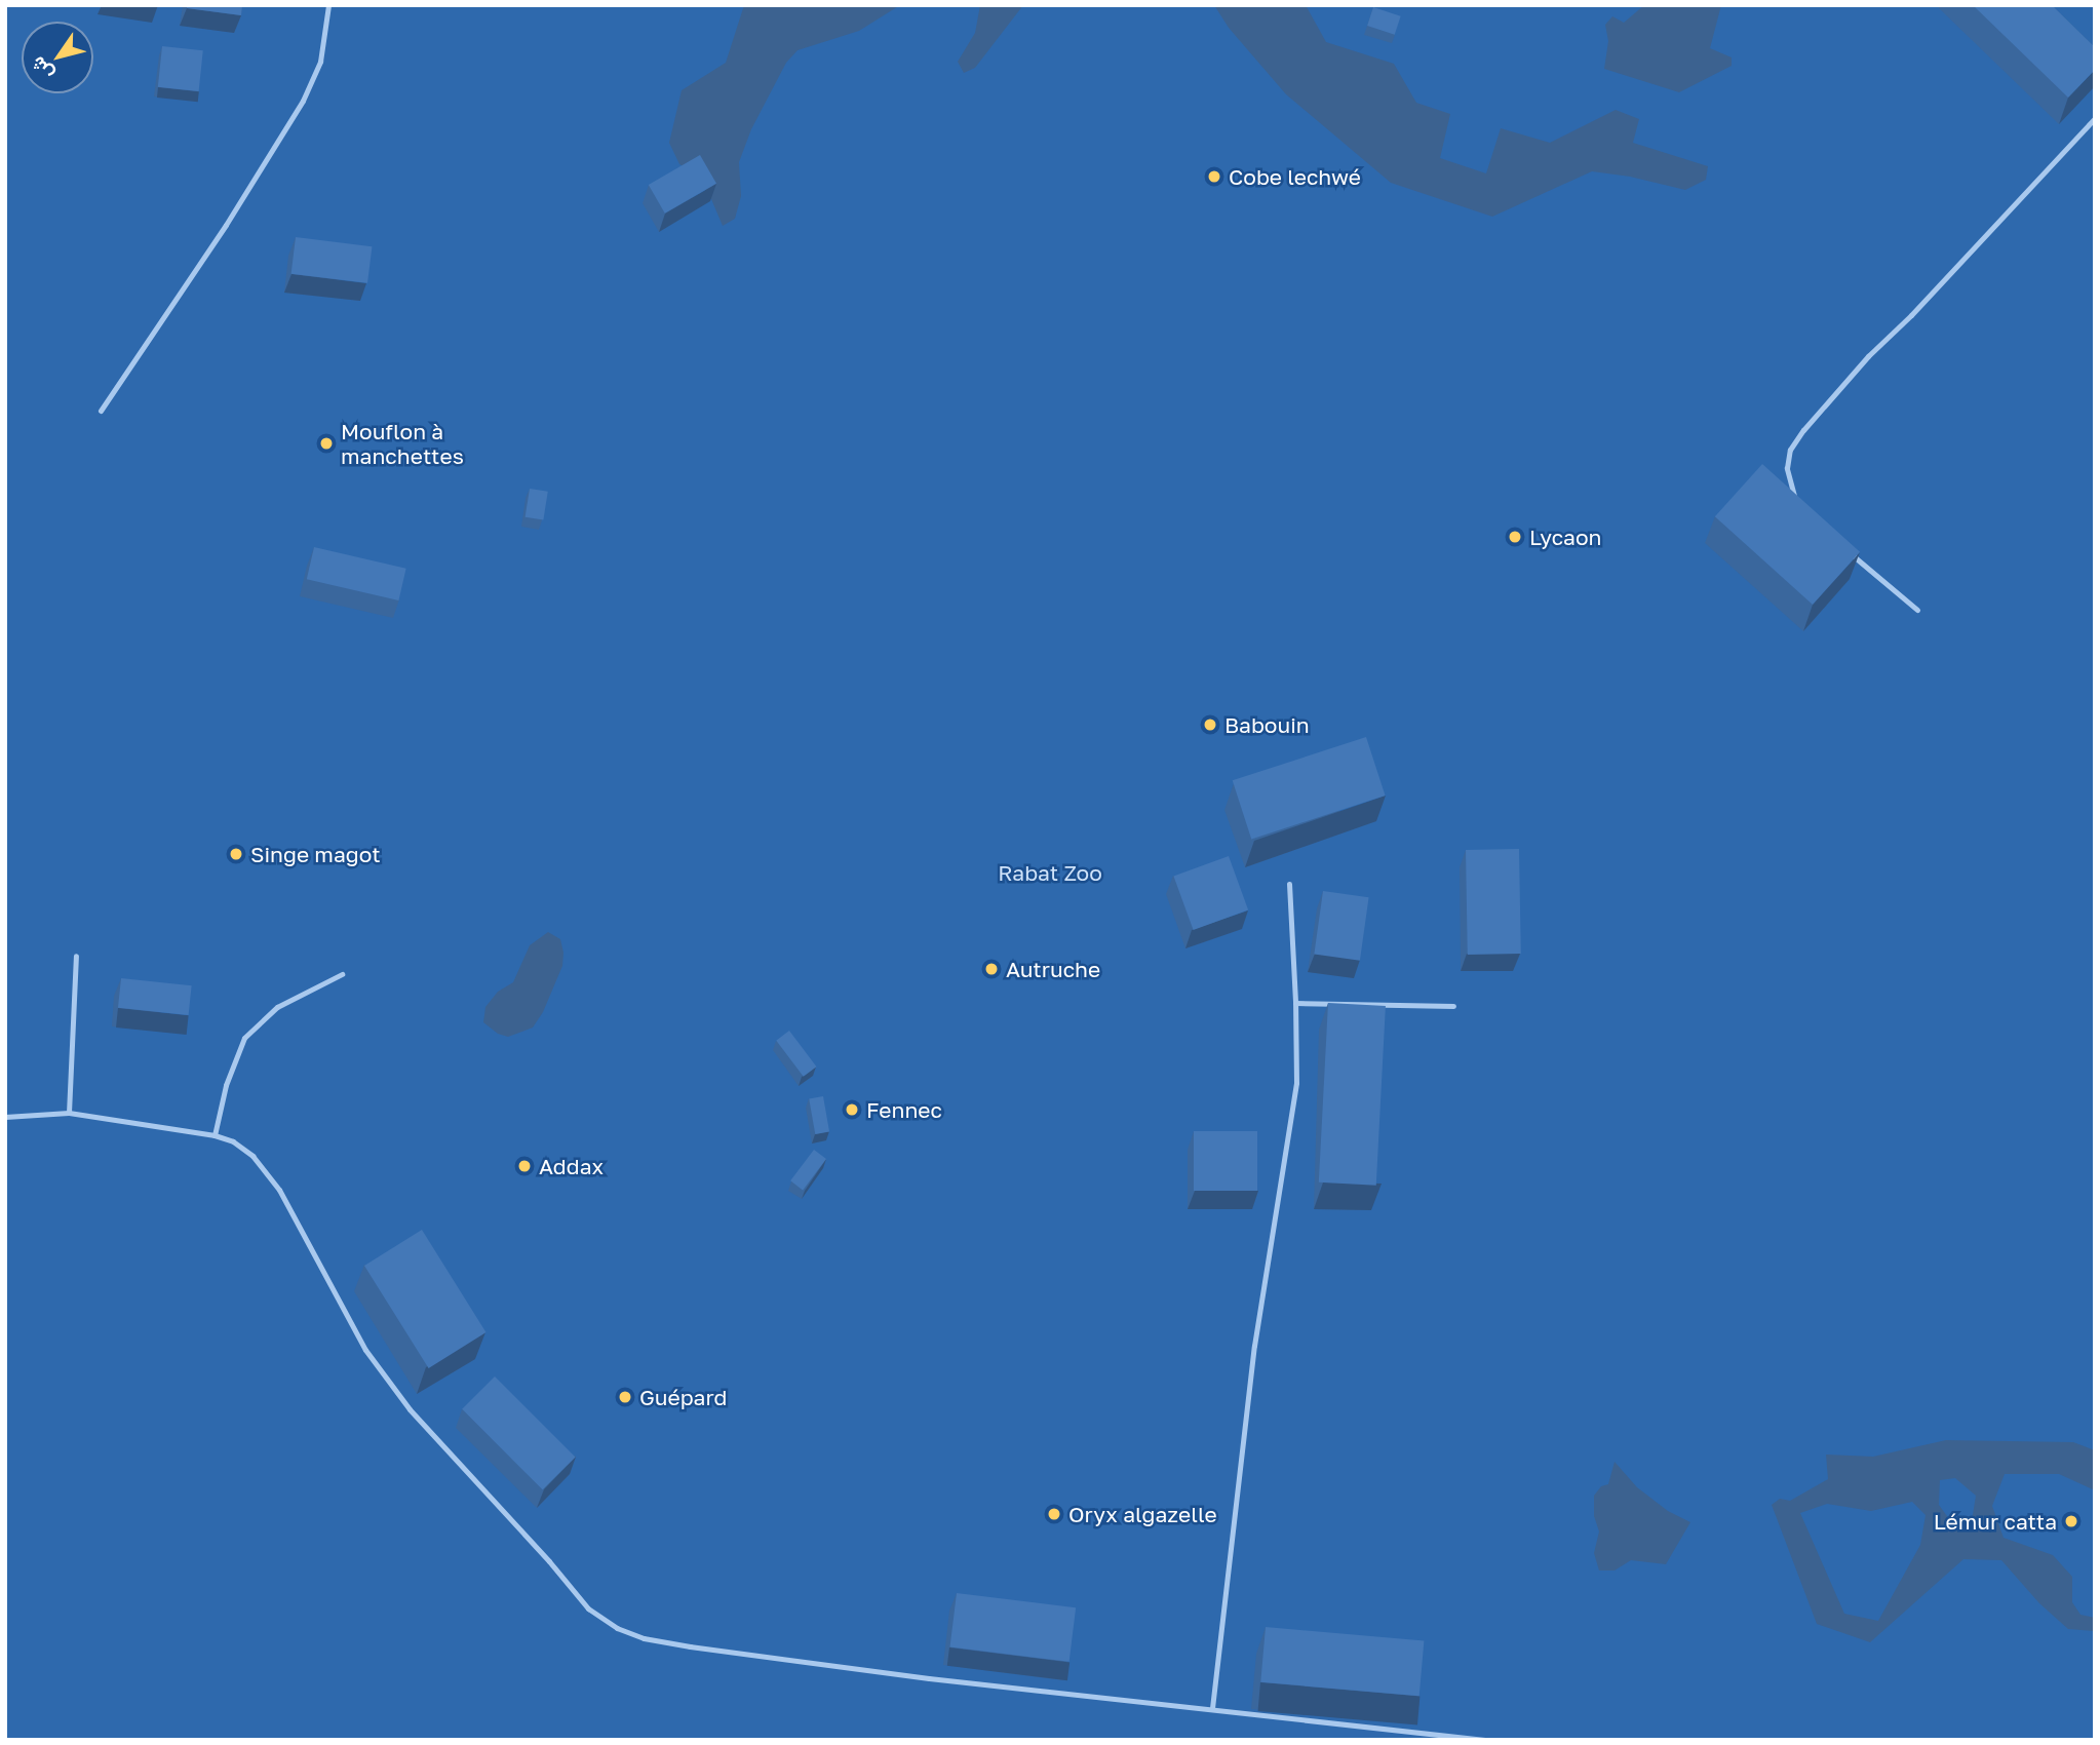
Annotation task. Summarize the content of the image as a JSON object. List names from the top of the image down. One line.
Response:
{"parks":["Rabat Zoo"],"places":["Cobe lechwé","Mouflon à manchettes","Lycaon","Babouin","Singe magot","Autruche","Fennec","Addax","Guépard","Oryx algazelle","Lémur catta"],"north":"bottom left"}
